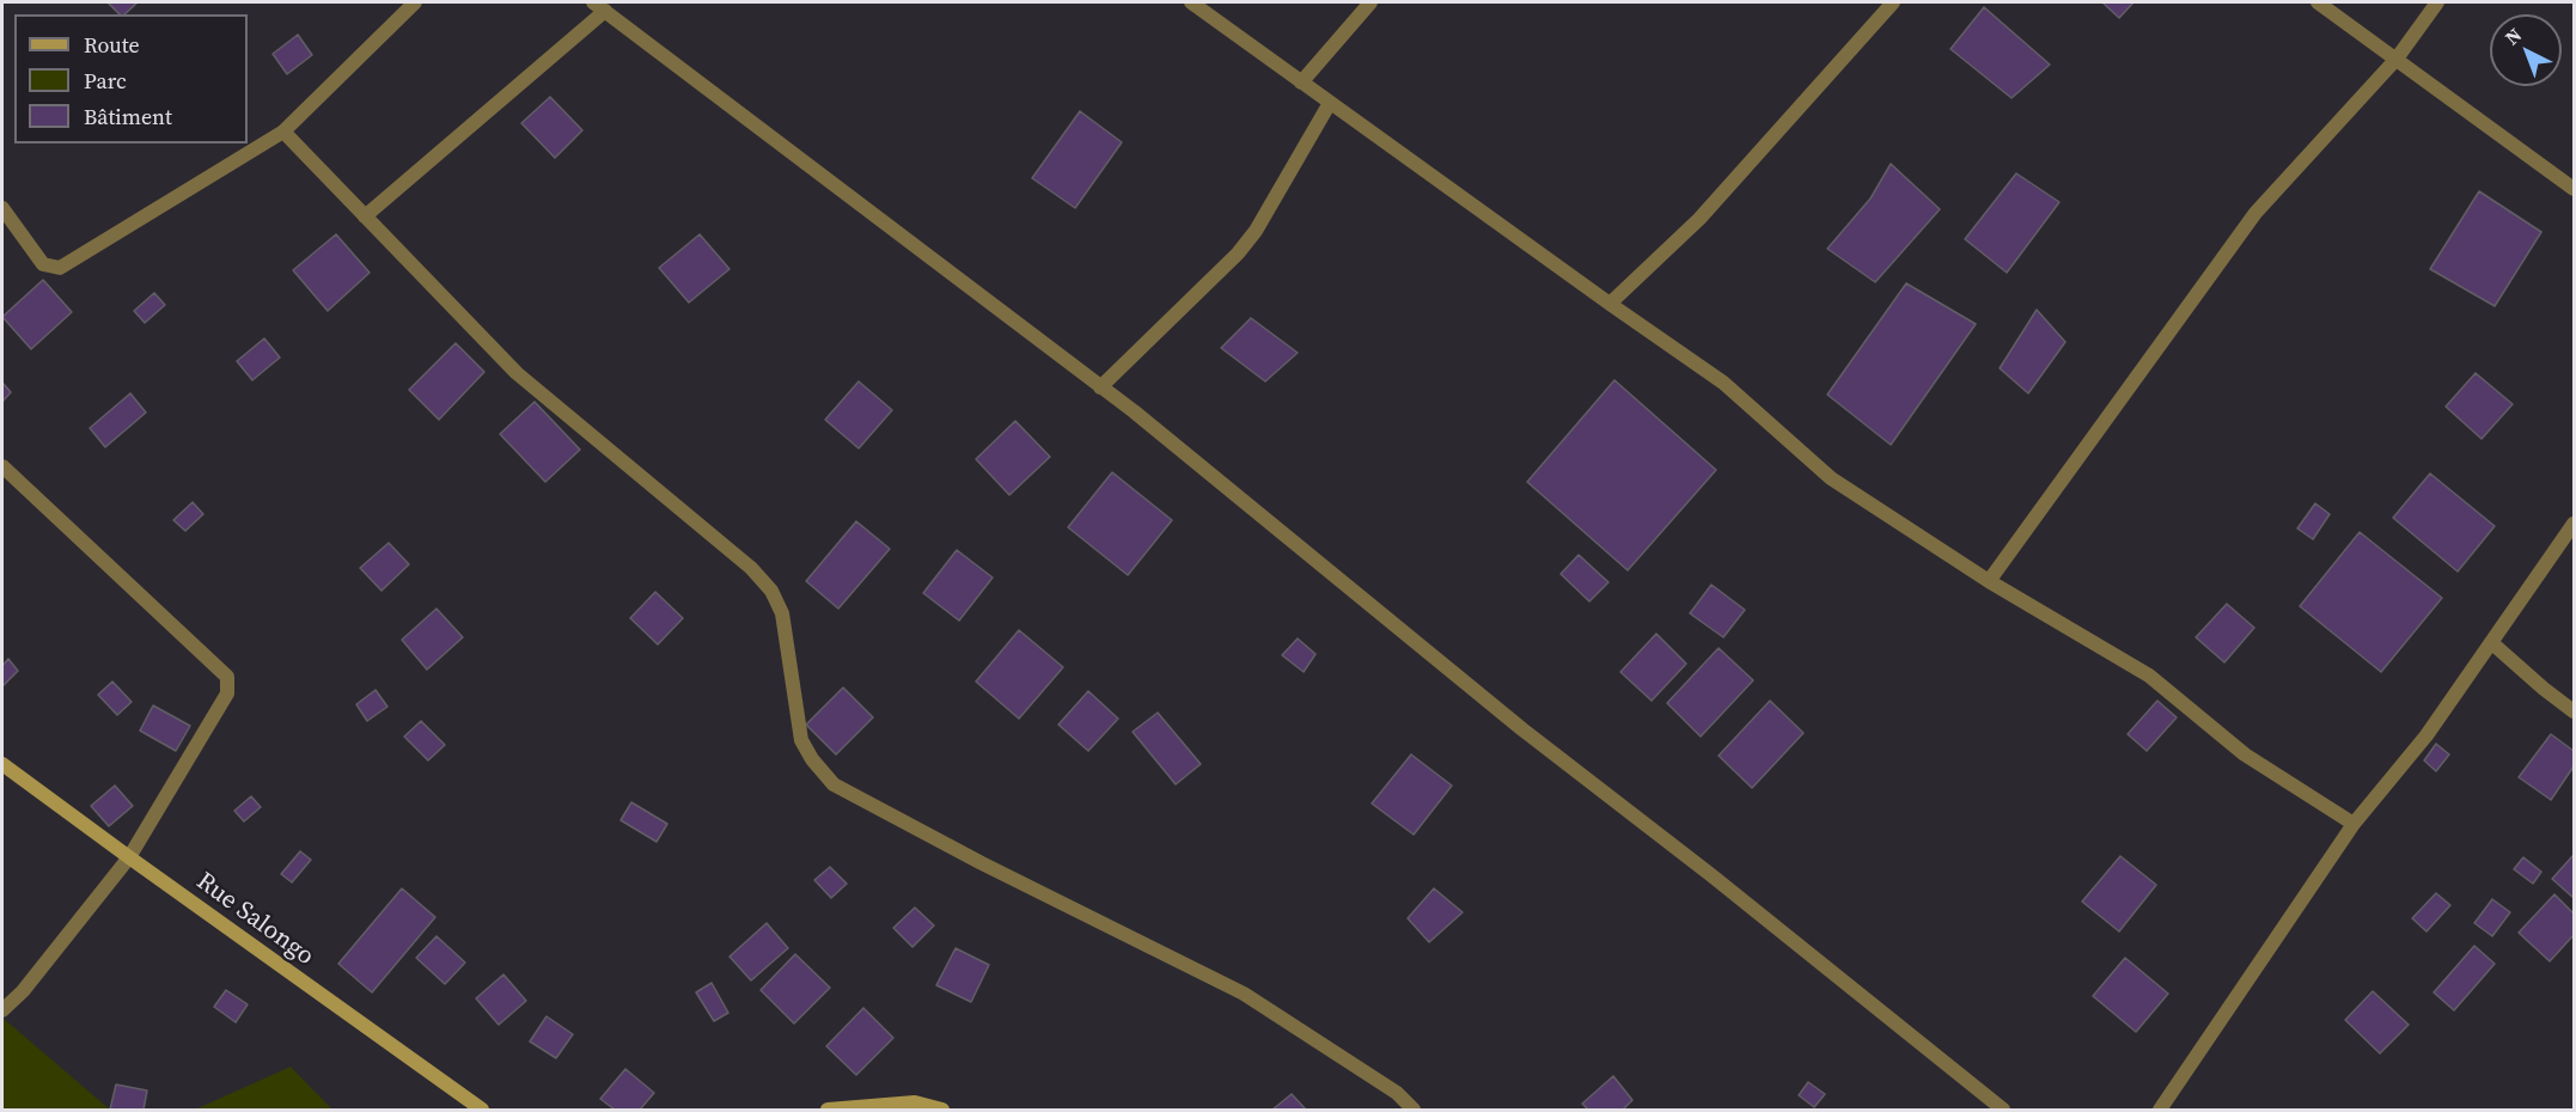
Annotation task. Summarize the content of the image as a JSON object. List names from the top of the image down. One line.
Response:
{"streets":{"street":["Rue Salongo"]},"legend":["Route","Parc","Bâtiment"],"north":"top left"}
